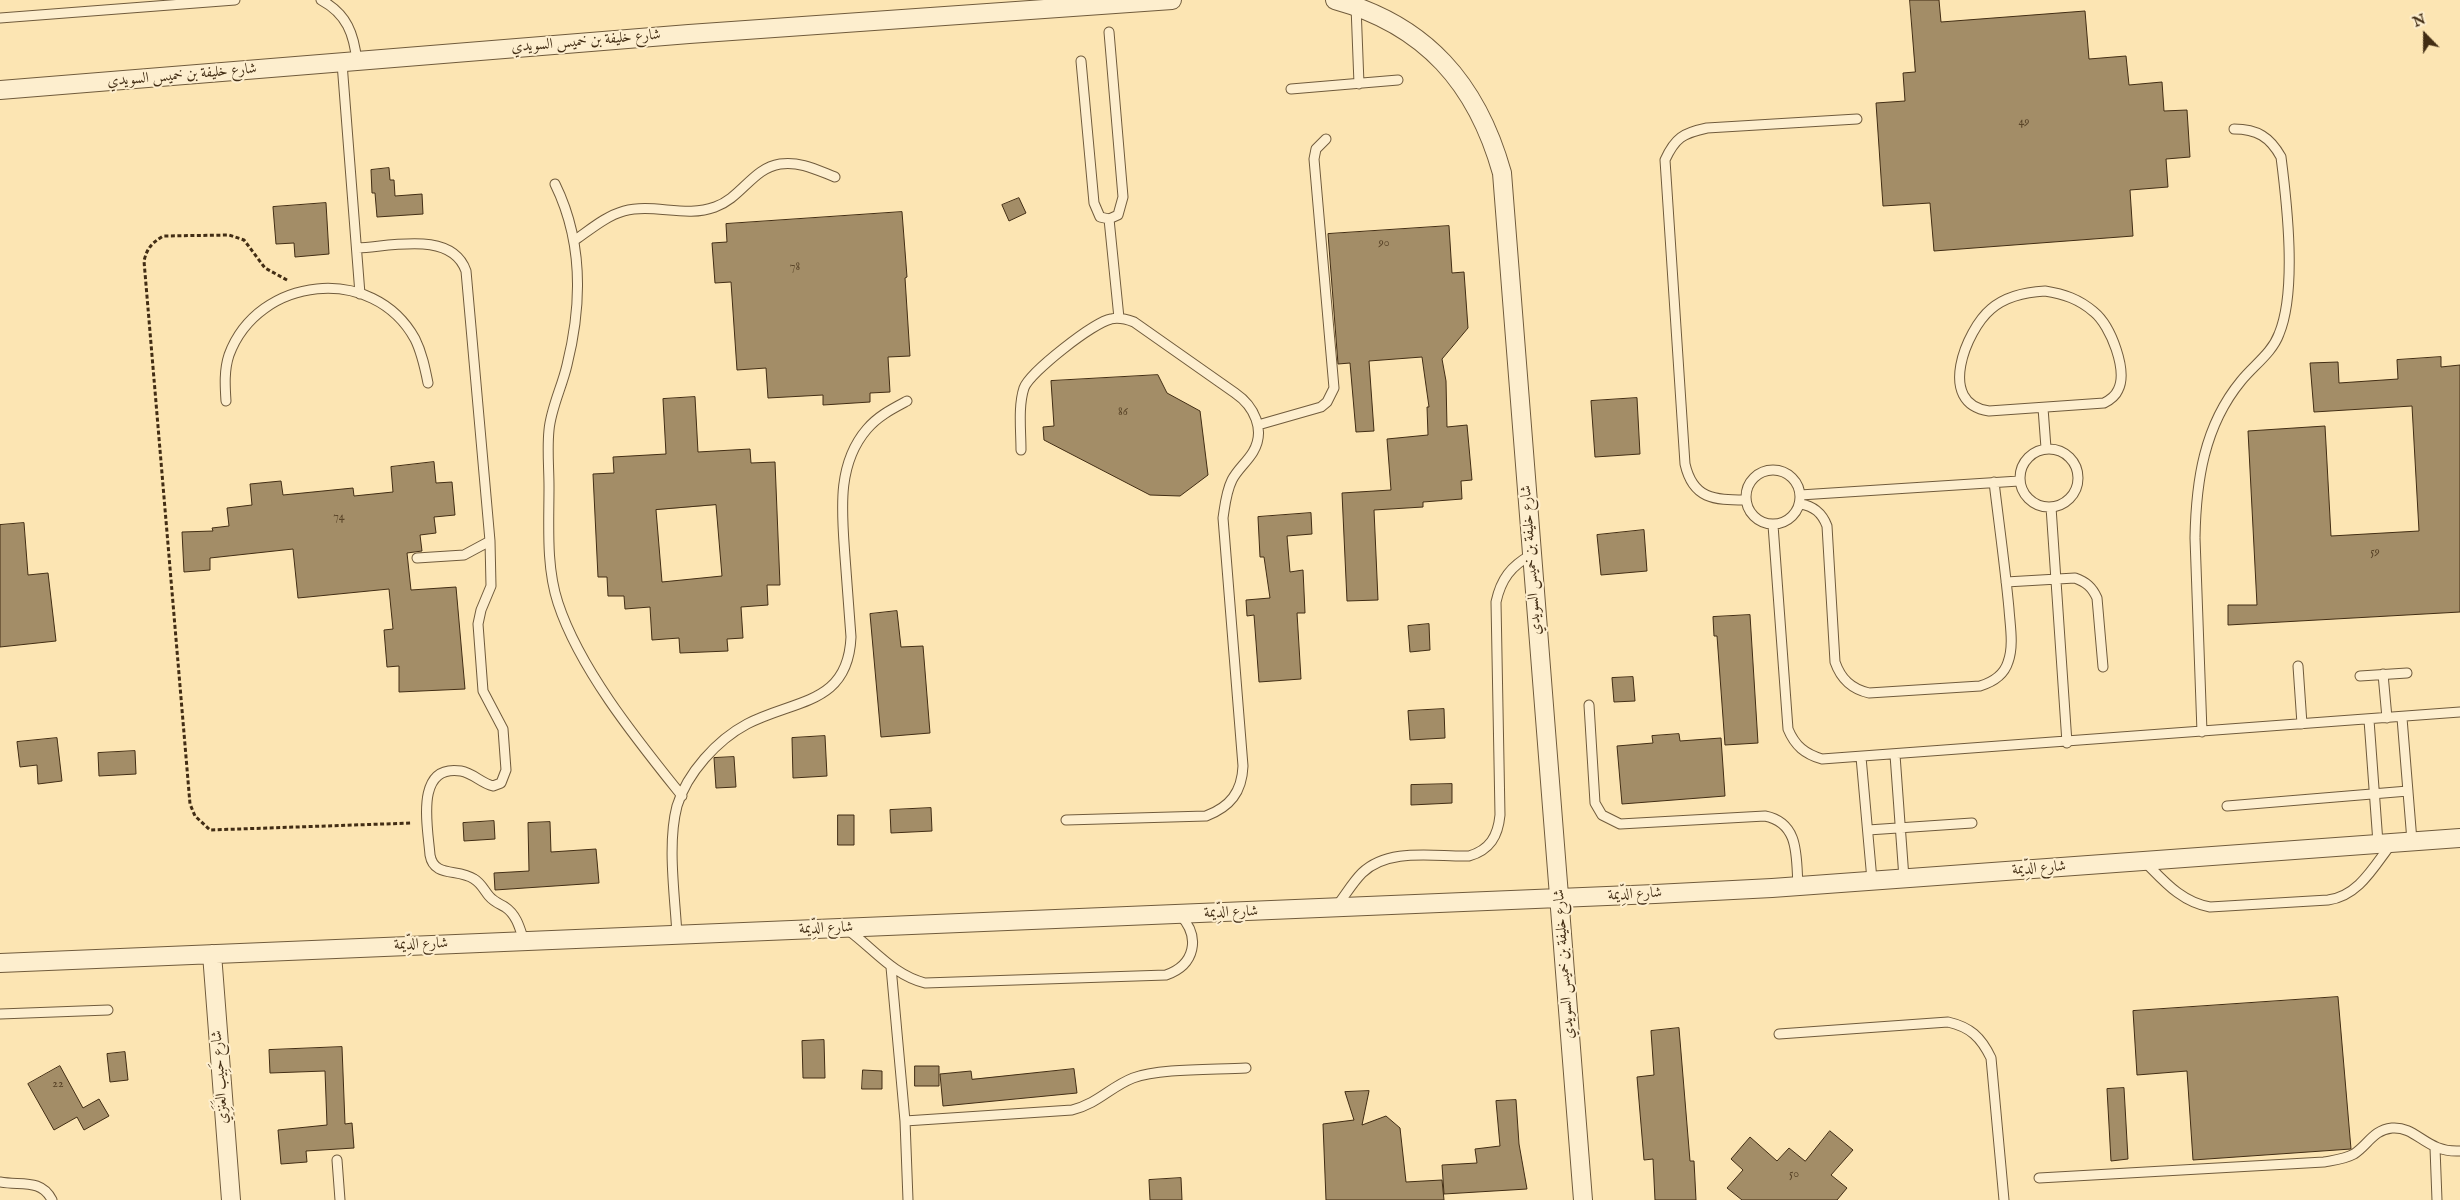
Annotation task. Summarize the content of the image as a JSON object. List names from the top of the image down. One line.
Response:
{"streets":{"street":["شارع خليفة بن خميس السويدي","شارع الدِّيمة","شارع حَبِيب العَنَزِي"]},"crossings":[["شارع خليفة بن خميس السويدي","شارع الدِّيمة"],["شارع الدِّيمة","شارع حَبِيب العَنَزِي"]],"house_numbers":["49","90","78","86","74","59","22","50"],"north":"top"}
